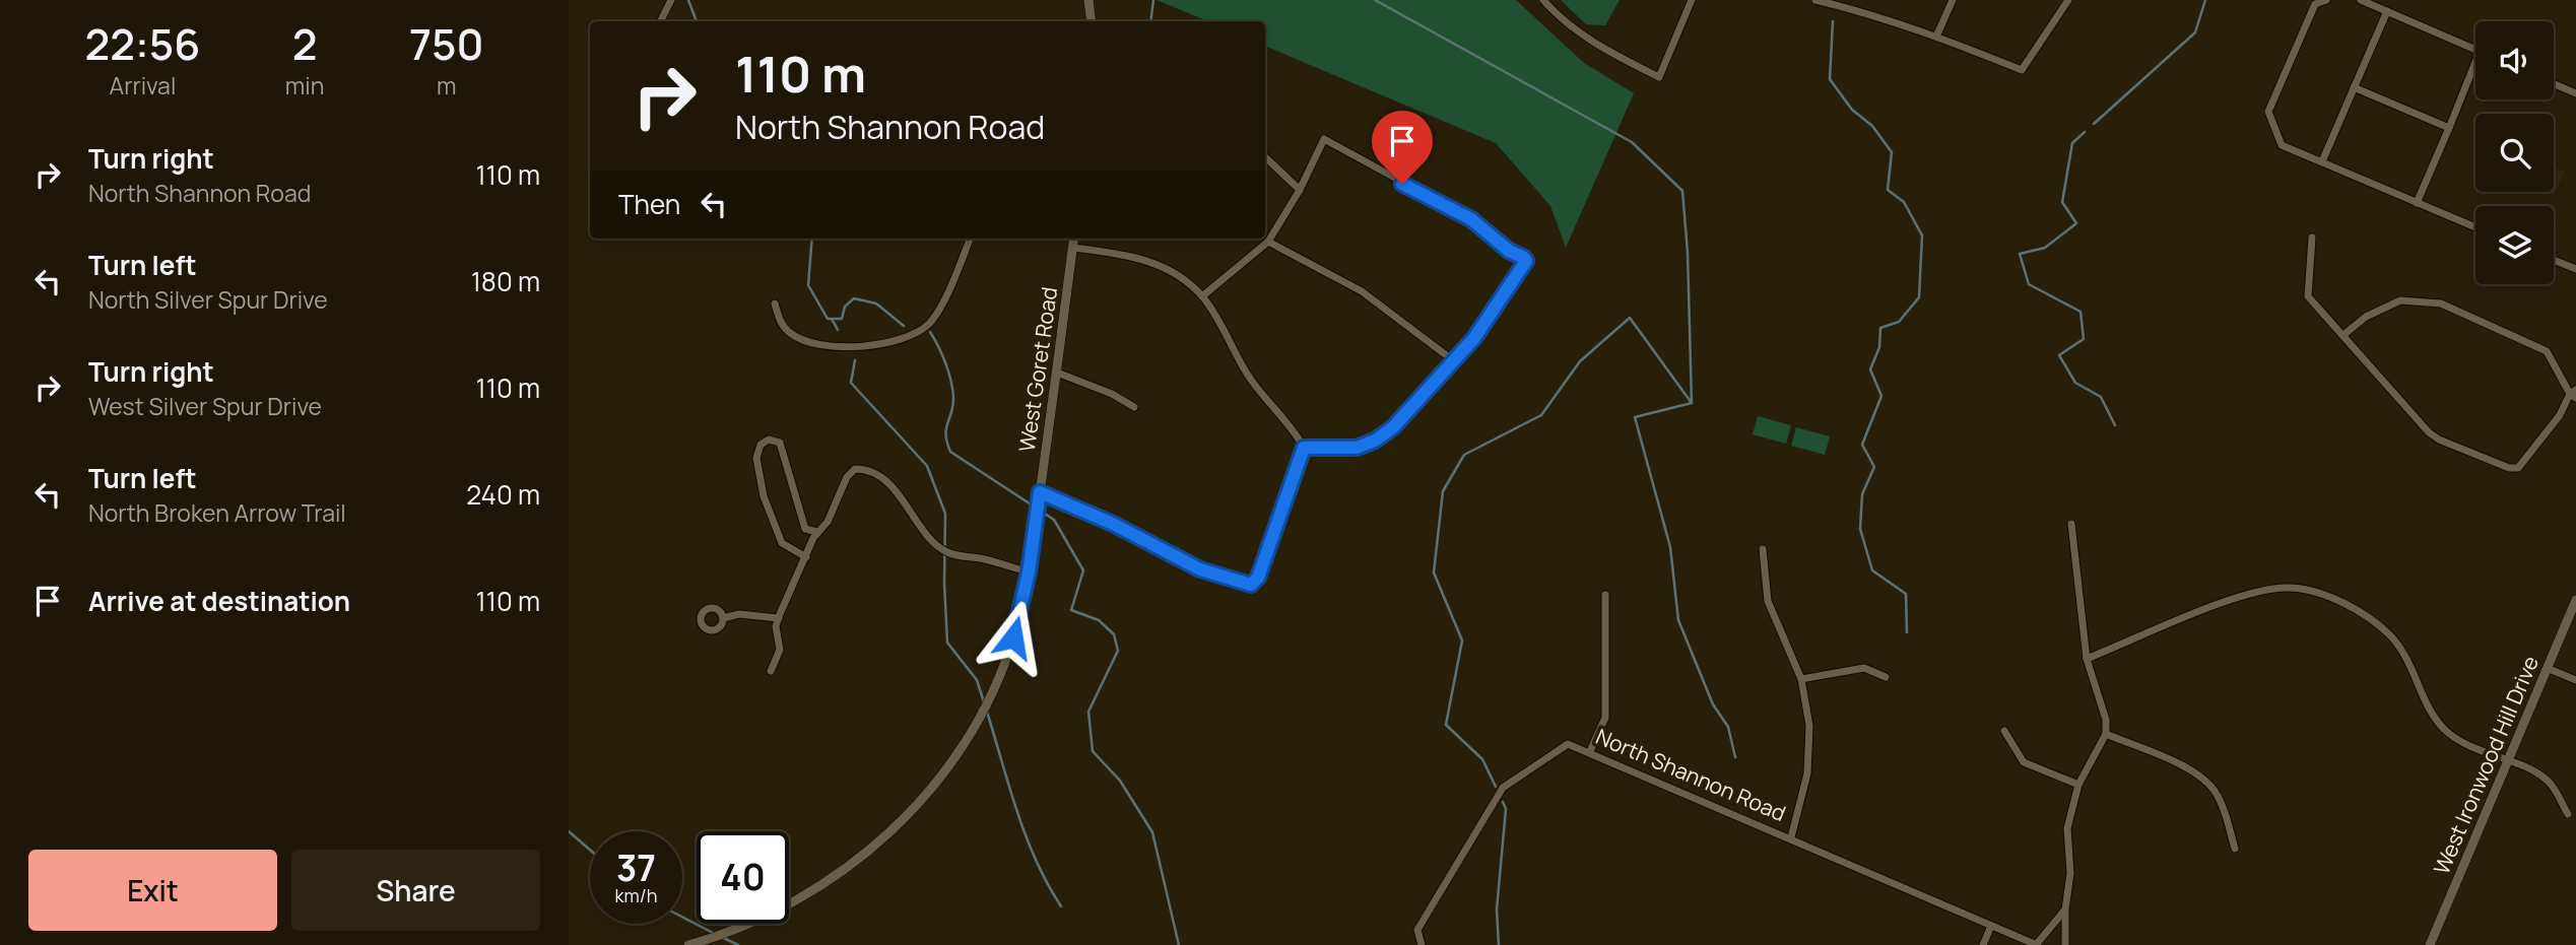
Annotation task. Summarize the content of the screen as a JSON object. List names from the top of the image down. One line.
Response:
{"streets":{"street":["West Goret Road","West Ironwood Hill Drive","North Shannon Road"]},"page":{"eta":["22:56","Arrival","2","min","750","m"],"turn":["110 m","North Shannon Road"],"list":[{"name":"Turn right","note":"North Shannon Road","value":"110 m"},{"name":"Turn left","note":"North Silver Spur Drive","value":"180 m"},{"name":"Turn right","note":"West Silver Spur Drive","value":"110 m"},{"name":"Turn left","note":"North Broken Arrow Trail","value":"240 m"},{"name":"Arrive at destination","value":"110 m"}],"then":"Then","speed":"37 km/h","limit":"40","buttons":["Exit","Share"]}}
